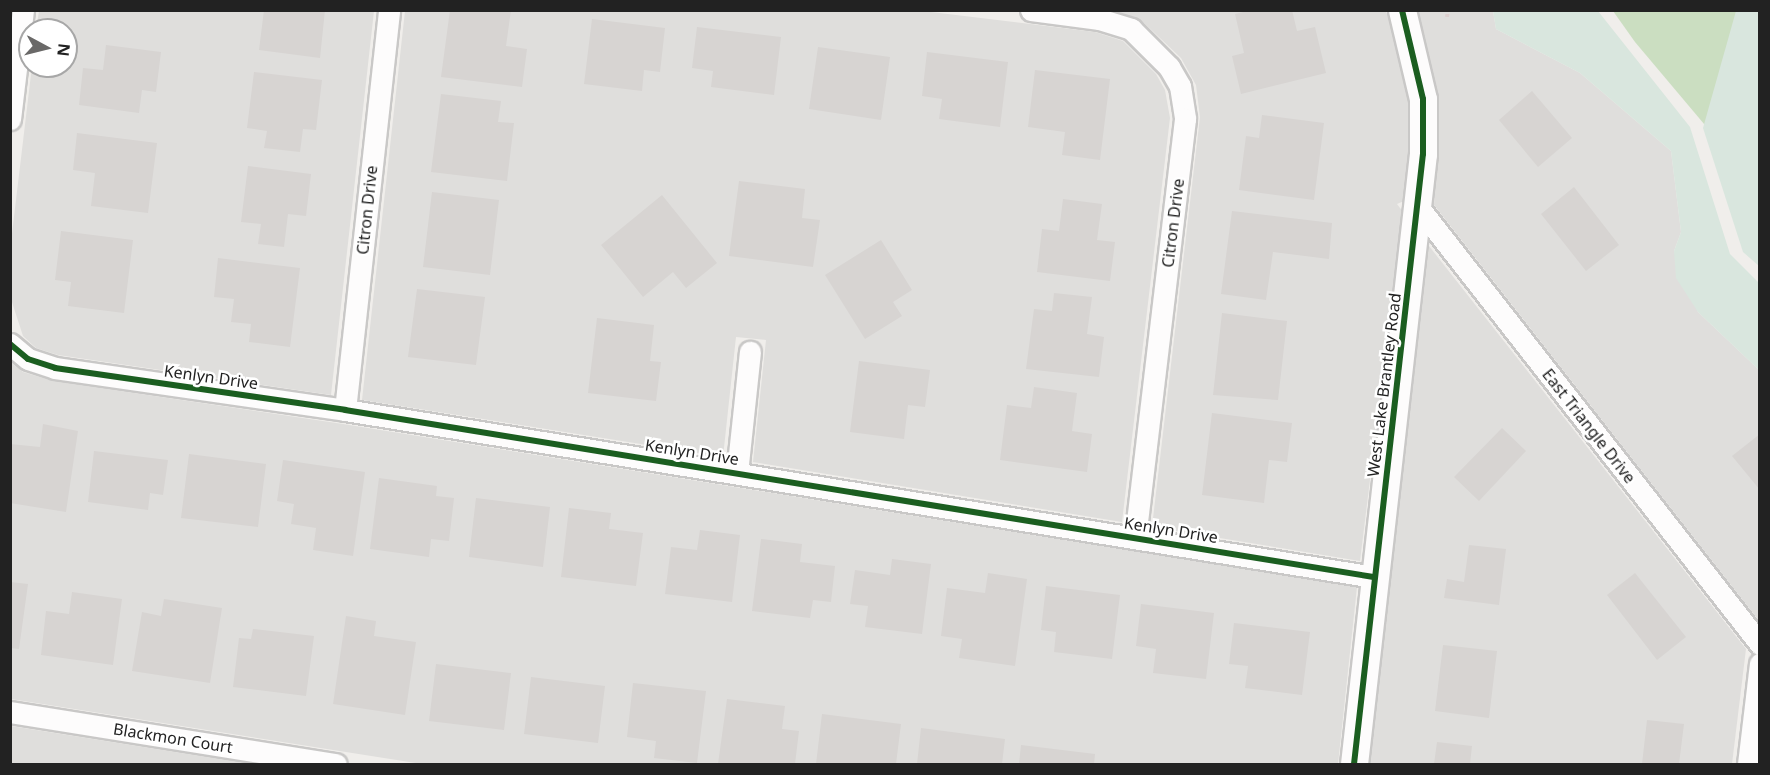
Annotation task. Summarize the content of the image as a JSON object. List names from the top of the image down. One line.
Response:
{"streets":{"street":["Citron Drive","Kenlyn Drive","West Lake Brantley Road","East Triangle Drive","Blackmon Court"]},"crossings":[["Citron Drive","Kenlyn Drive"],["Kenlyn Drive","West Lake Brantley Road"],["West Lake Brantley Road","East Triangle Drive"]],"north":"right"}
